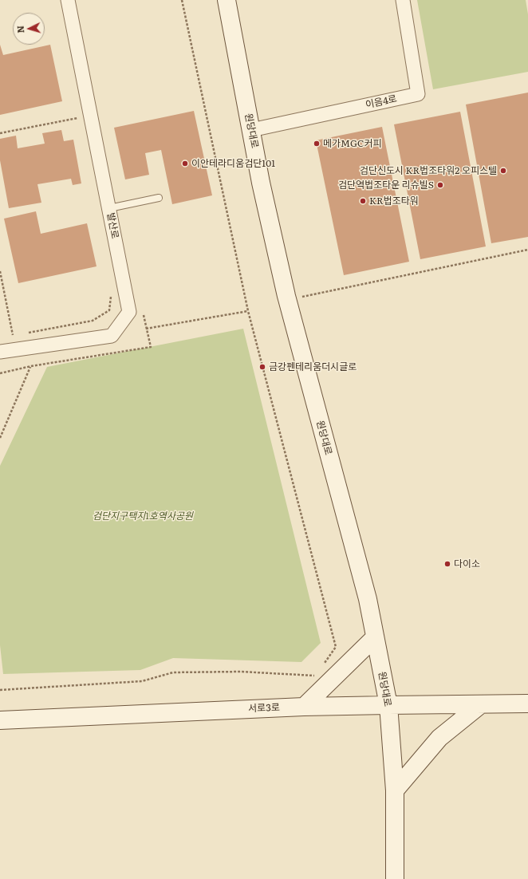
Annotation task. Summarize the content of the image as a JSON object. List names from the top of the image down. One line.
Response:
{"streets":{"main road":["원당대로","서로3로"],"street":["이음4로","발산로"]},"crossings":[["이음4로","원당대로"],["원당대로","서로3로"]],"parks":["검단지구택지1호역사공원"],"places":["메가MGC커피","이안테라디움검단101","검단신도시 KR법조타워2 오피스텔","검단역법조타운 리슈빌S","KR법조타워","금강펜테리움더시글로","다이소"],"north":"left"}
